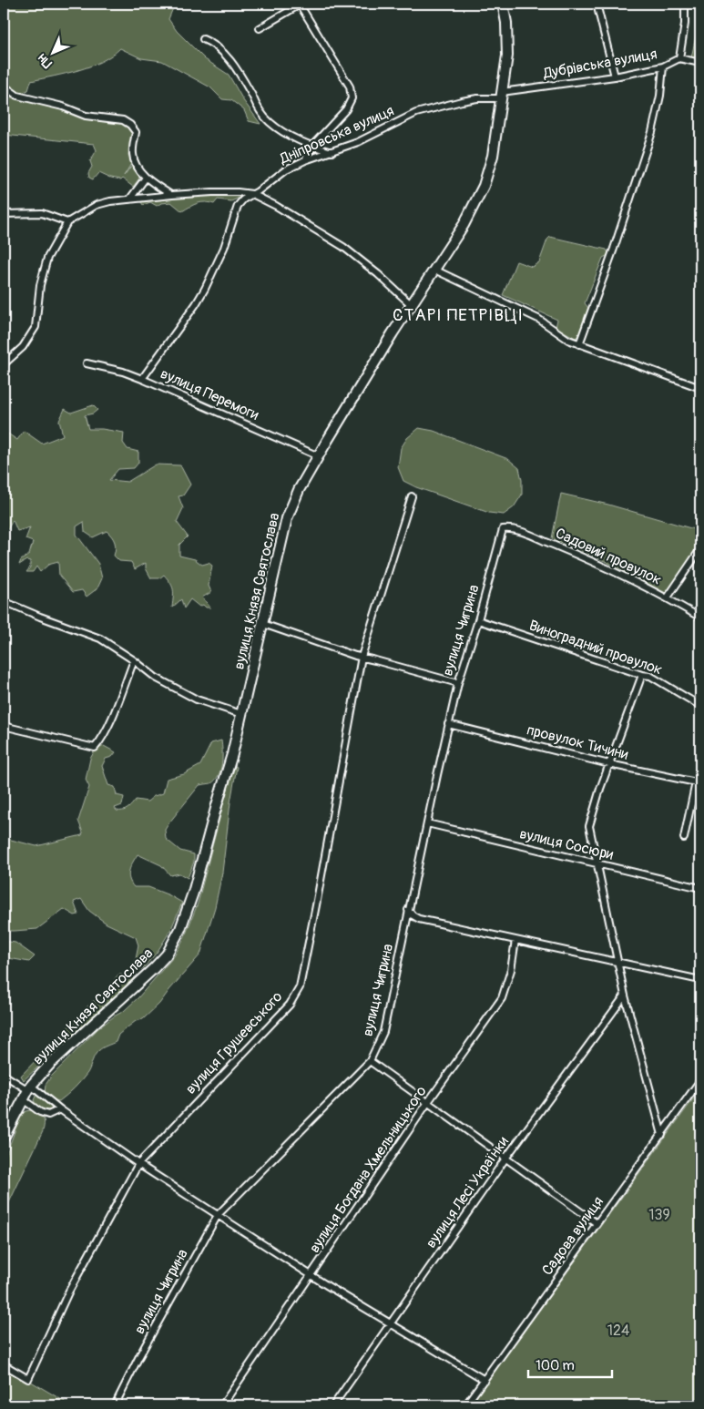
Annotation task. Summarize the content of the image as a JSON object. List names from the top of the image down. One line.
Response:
{"streets":{"main road":["вулиця Князя Святослава"],"street":["Дубрівська вулиця","Дніпровська вулиця","вулиця Перемоги","Садовий провулок","вулиця Чигрина","Виноградний провулок","провулок Тичини","вулиця Сосюри","вулиця Грушевського","вулиця Богдана Хмельницького","вулиця Лесі Українки","Садова вулиця"]},"crossings":[["Дубрівська вулиця","Дніпровська вулиця"],["Дубрівська вулиця","вулиця Князя Святослава"],["Дніпровська вулиця","вулиця Перемоги"],["Дніпровська вулиця","вулиця Князя Святослава"],["вулиця Перемоги","вулиця Князя Святослава"],["Садовий провулок","вулиця Чигрина"],["вулиця Чигрина","Виноградний провулок"],["вулиця Чигрина","провулок Тичини"],["вулиця Чигрина","вулиця Сосюри"]],"districts":["СТАРІ ПЕТРІВЦІ"],"parks":["139","124"],"scale_bar":"100 m","north":"bottom left"}
